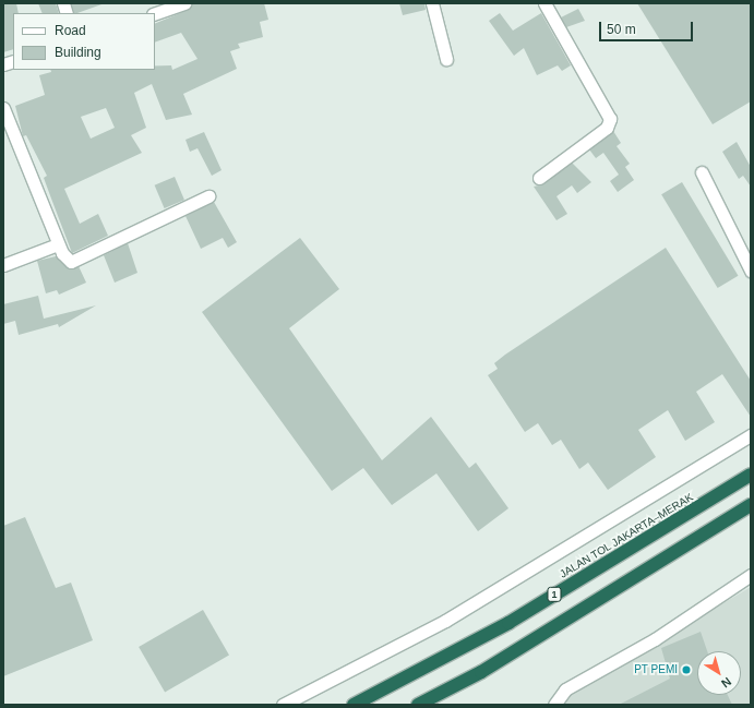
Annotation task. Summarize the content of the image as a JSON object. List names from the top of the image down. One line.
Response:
{"streets":{"highway":["JALAN TOL JAKARTA–MERAK","1"]},"places":["PT PEMI"],"legend":["Road","Building"],"scale_bar":"50 m","north":"bottom right"}
